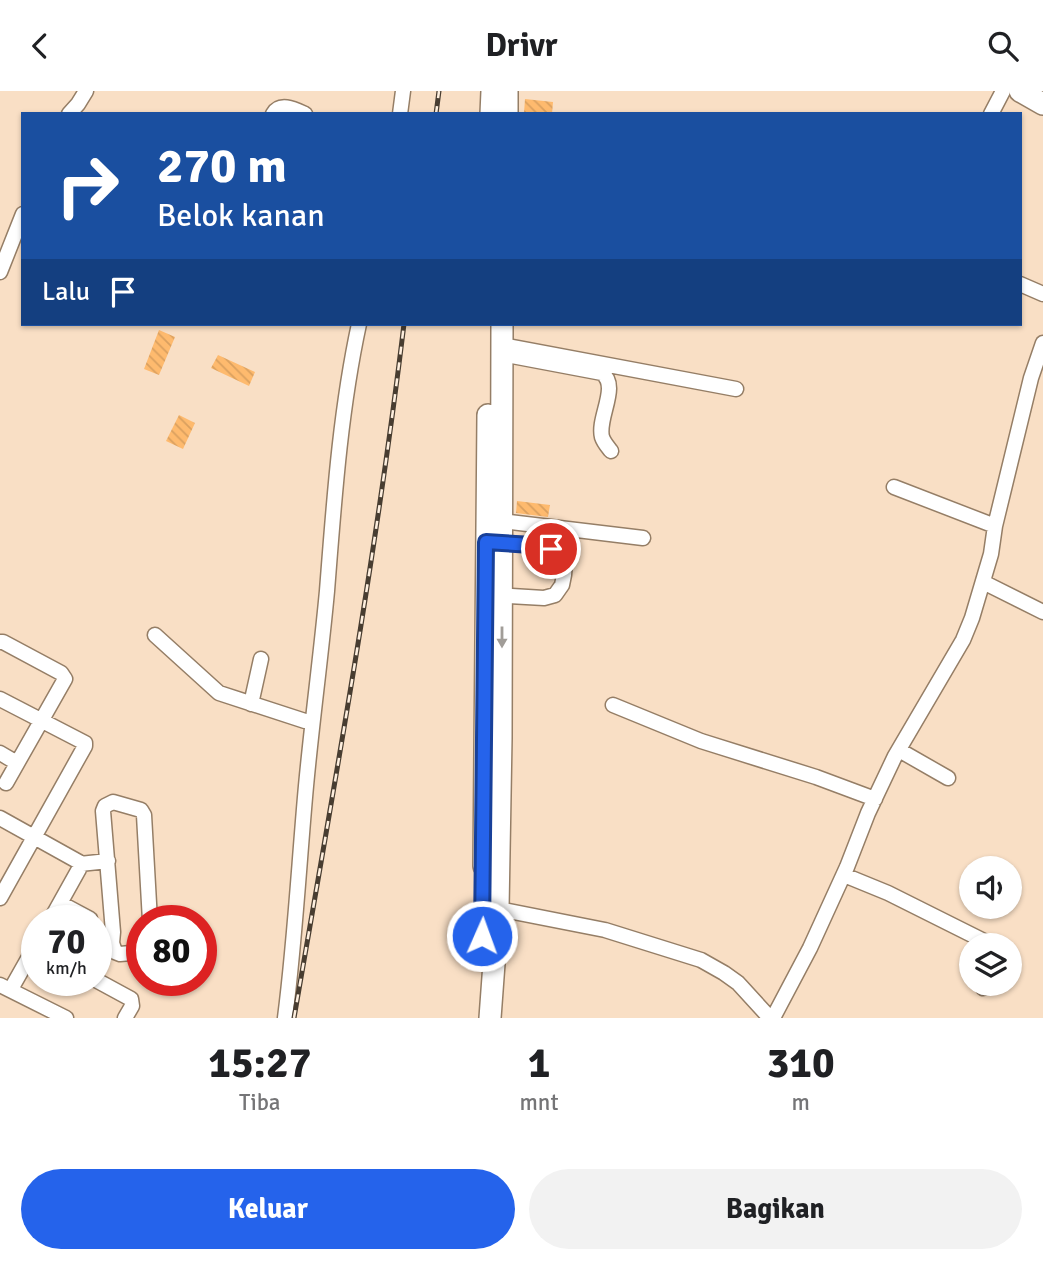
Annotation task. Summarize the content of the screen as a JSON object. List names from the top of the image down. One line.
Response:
{"page":{"header":"Drivr","turn":["270 m","Belok kanan"],"then":"Lalu","speed":"70 km/h","limit":"80","eta":["15:27","Tiba","1","mnt","310","m"],"buttons":["Keluar","Bagikan"]}}
